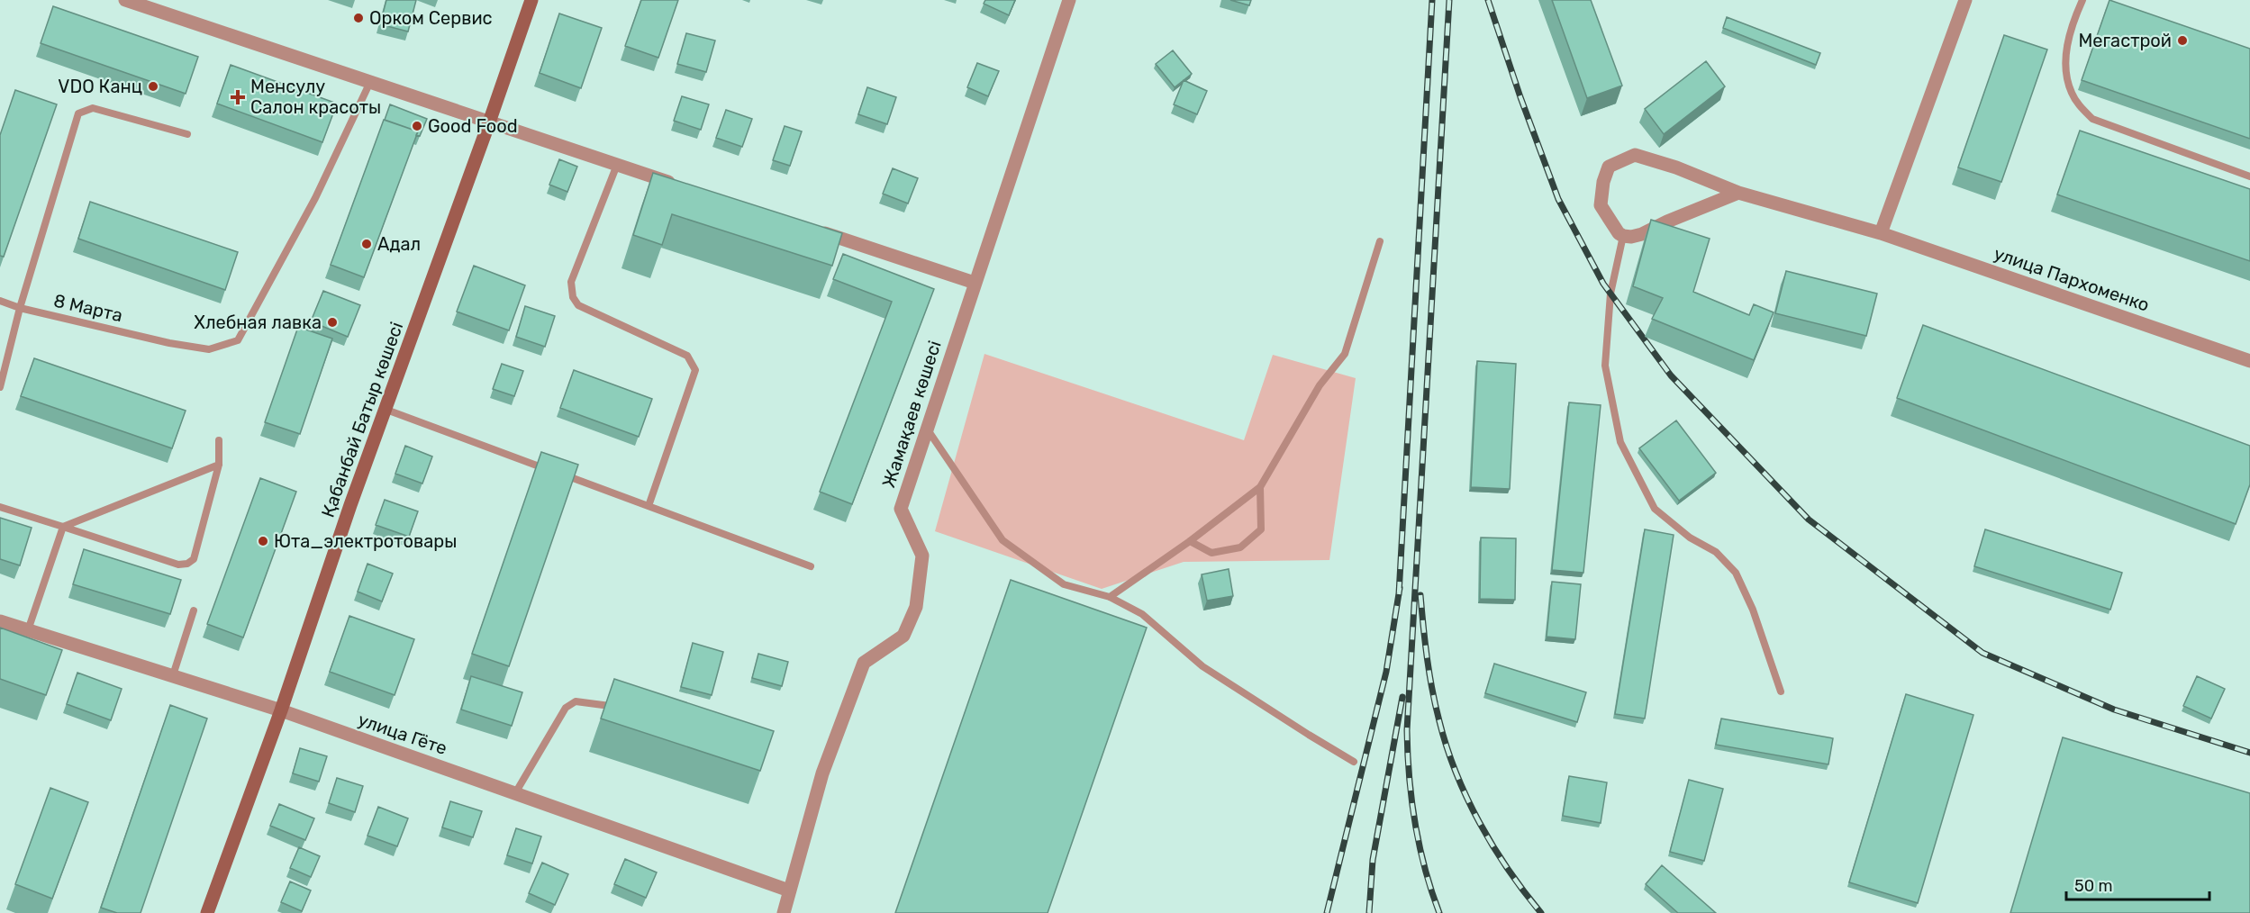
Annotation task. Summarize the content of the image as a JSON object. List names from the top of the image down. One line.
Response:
{"streets":{"main road":["Қабанбай Батыр көшесі"],"street":["улица Пархоменко","Жамақаев көшесі","улица Гёте"],"lane":["8 Марта"]},"crossings":[["Жамақаев көшесі","улица Гёте"],["Қабанбай Батыр көшесі","улица Гёте"]],"places":{"other":["Орком Сервис","Мегастрой","VDO Канц","Good Food","Адал","Хлебная лавка","Юта_электротовары"],"health":["Менсулу Салон красоты"]},"scale_bar":"50 m"}
